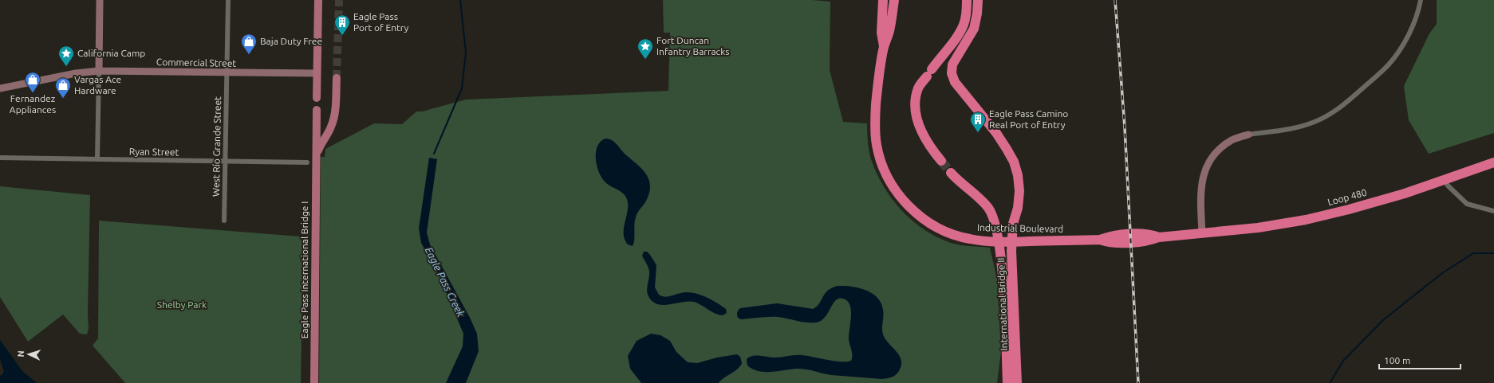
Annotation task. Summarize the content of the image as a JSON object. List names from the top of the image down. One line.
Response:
{"streets":{"highway":["Loop 480","Industrial Boulevard","International Bridge II"],"main road":["Commercial Street","Eagle Pass International Bridge I"],"street":["West Río Grande Street","Ryan Street"]},"crossings":[["Commercial Street","West Río Grande Street"],["West Río Grande Street","Ryan Street"],["Loop 480","Industrial Boulevard"]],"water":["Eagle Pass Creek"],"parks":["Shelby Park"],"places":{"building":["Eagle Pass Port of Entry","Eagle Pass Camino Real Port of Entry"],"shop":["Baja Duty Free","Fernandez Appliances","Vargas Ace Hardware"],"place":["Fort Duncan Infantry Barracks","California Camp"]},"scale_bar":"100 m","north":"left"}
